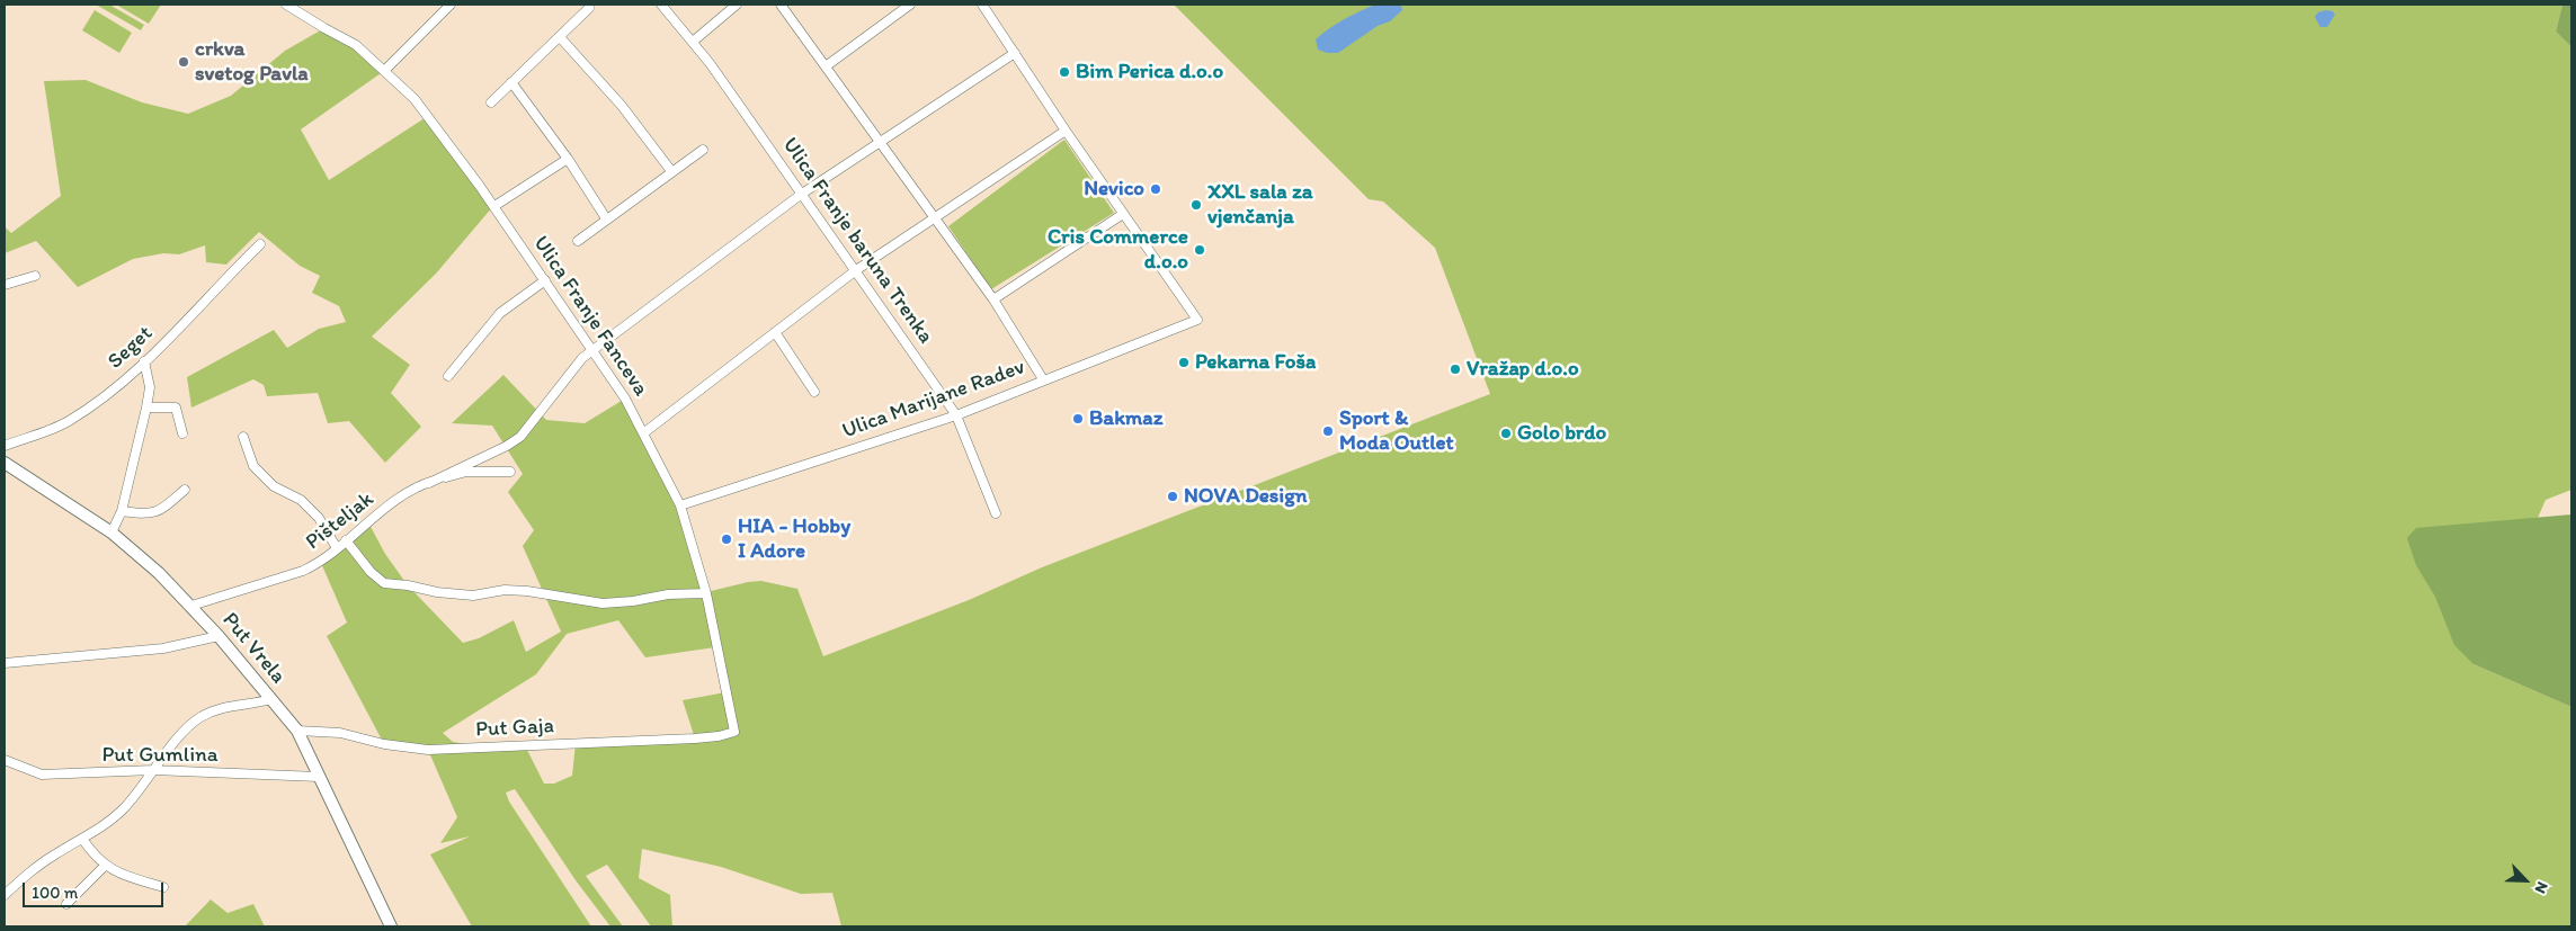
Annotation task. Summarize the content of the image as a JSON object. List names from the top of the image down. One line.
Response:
{"streets":{"main road":["Put Vrela"],"street":["Ulica Franje baruna Trenka","Ulica Franje Fanceva","Seget","Ulica Marijane Radev","Pišteljak","Put Gaja","Put Gumlina"]},"crossings":[["Ulica Franje baruna Trenka","Ulica Marijane Radev"],["Ulica Franje Fanceva","Ulica Marijane Radev"],["Ulica Franje Fanceva","Put Gaja"],["Pišteljak","Put Vrela"],["Put Vrela","Put Gaja"],["Put Vrela","Put Gumlina"]],"places":["crkva svetog Pavla","Bim Perica d.o.o","Nevico","XXL sala za vjenčanja","Cris Commerce d.o.o","Pekarna Foša","Vražap d.o.o","Bakmaz","Sport & Moda Outlet","Golo brdo","NOVA Design","HIA - Hobby I Adore"],"scale_bar":"100 m","north":"bottom right"}
